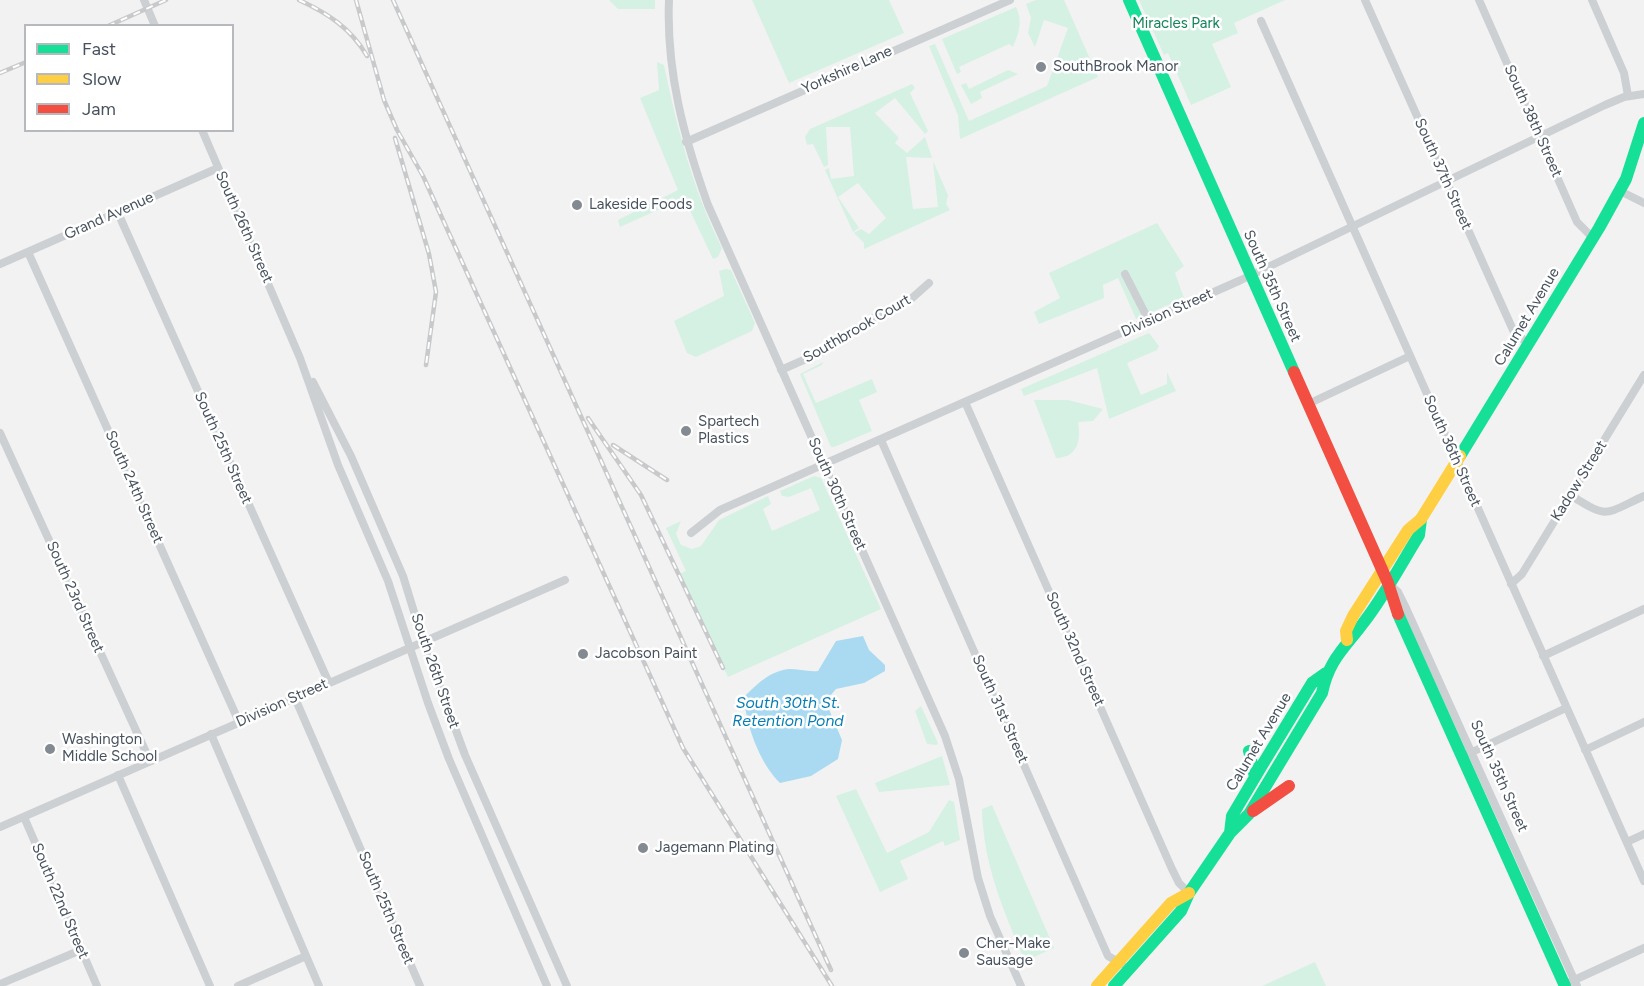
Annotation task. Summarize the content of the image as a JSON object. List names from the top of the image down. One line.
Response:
{"streets":{"main road":["South 35th Street","Calumet Avenue"],"street":["Yorkshire Lane","South 38th Street","South 37th Street","Grand Avenue","South 26th Street","Division Street","Southbrook Court","South 25th Street","South 36th Street","Kadow Street","South 24th Street","South 30th Street","South 23rd Street","South 32nd Street","South 31st Street","South 22nd Street"]},"crossings":[["Yorkshire Lane","South 30th Street"],["South 38th Street","Division Street"],["South 38th Street","Calumet Avenue"],["South 37th Street","Division Street"],["South 37th Street","Calumet Avenue"],["Grand Avenue","South 26th Street"],["Grand Avenue","South 25th Street"],["Grand Avenue","South 24th Street"],["South 26th Street","Division Street"],["South 35th Street","Division Street"],["South 35th Street","Calumet Avenue"],["Division Street","South 25th Street"],["Division Street","South 36th Street"],["Division Street","South 24th Street"],["Division Street","South 30th Street"],["Division Street","South 23rd Street"],["Division Street","South 32nd Street"],["Division Street","South 31st Street"],["Division Street","South 22nd Street"],["Calumet Avenue","South 36th Street"],["Calumet Avenue","South 32nd Street"],["Calumet Avenue","South 31st Street"],["Southbrook Court","South 30th Street"],["South 36th Street","Kadow Street"]],"water":["South 30th St. Retention Pond"],"parks":["Miracles Park"],"places":["SouthBrook Manor","Lakeside Foods","Spartech Plastics","Jacobson Paint","Washington Middle School","Jagemann Plating","Cher-Make Sausage"],"legend":["Fast","Slow","Jam"]}
